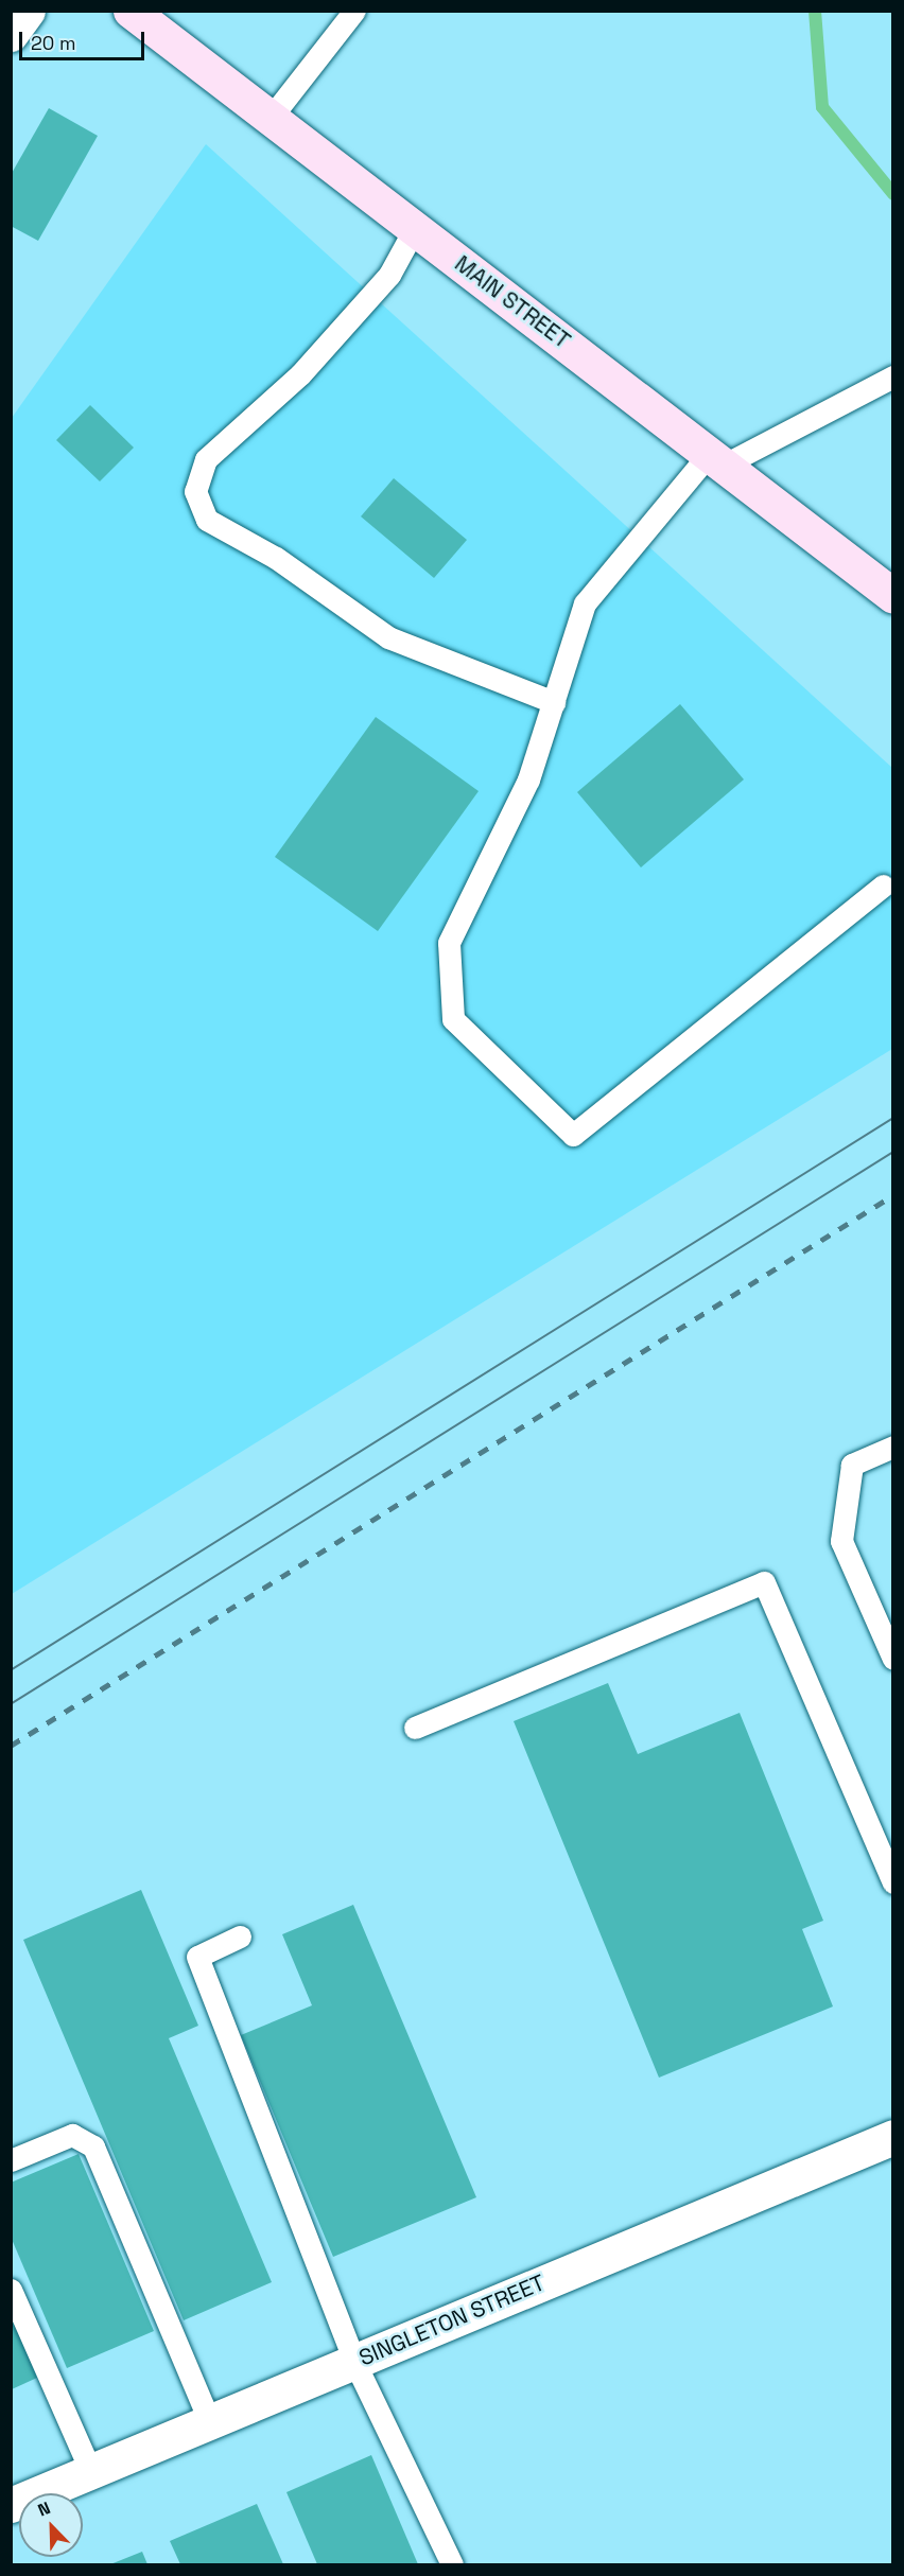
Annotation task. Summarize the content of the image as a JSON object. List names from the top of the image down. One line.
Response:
{"streets":{"street":["MAIN STREET","SINGLETON STREET"]},"scale_bar":"20 m","north":"top left"}
